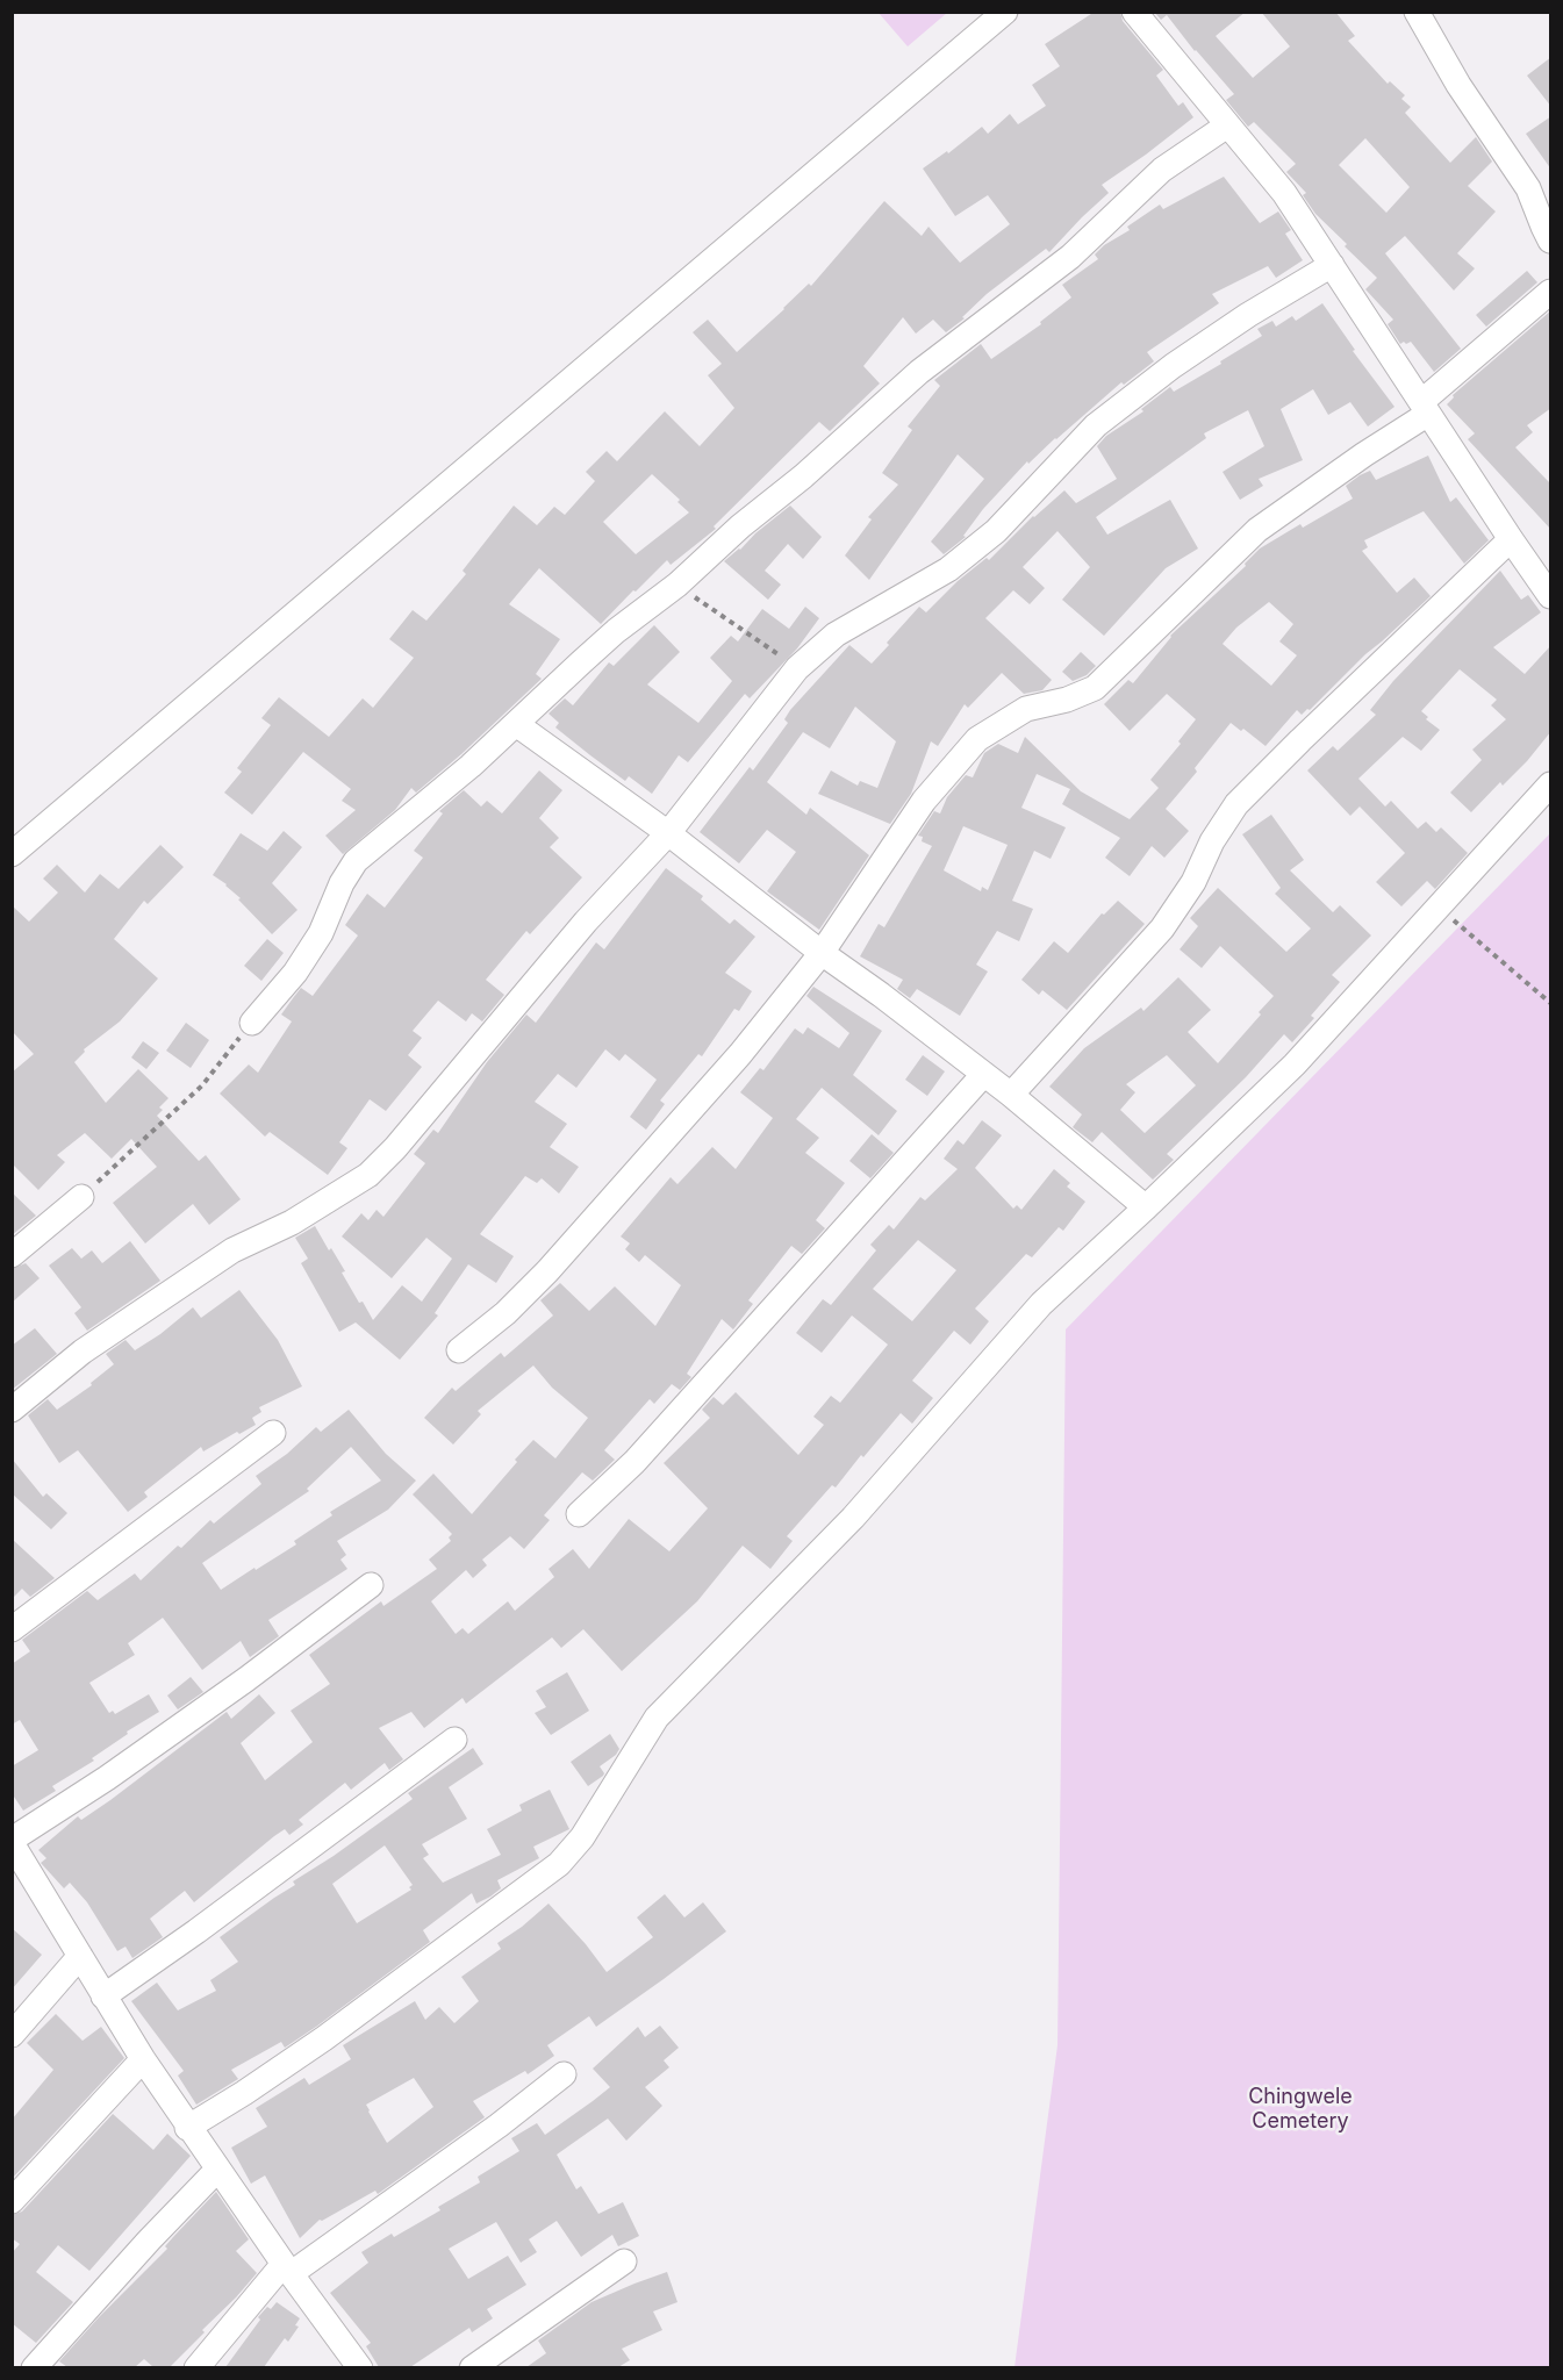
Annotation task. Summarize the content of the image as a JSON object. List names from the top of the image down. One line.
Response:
{"parks":["Chingwele Cemetery"]}
